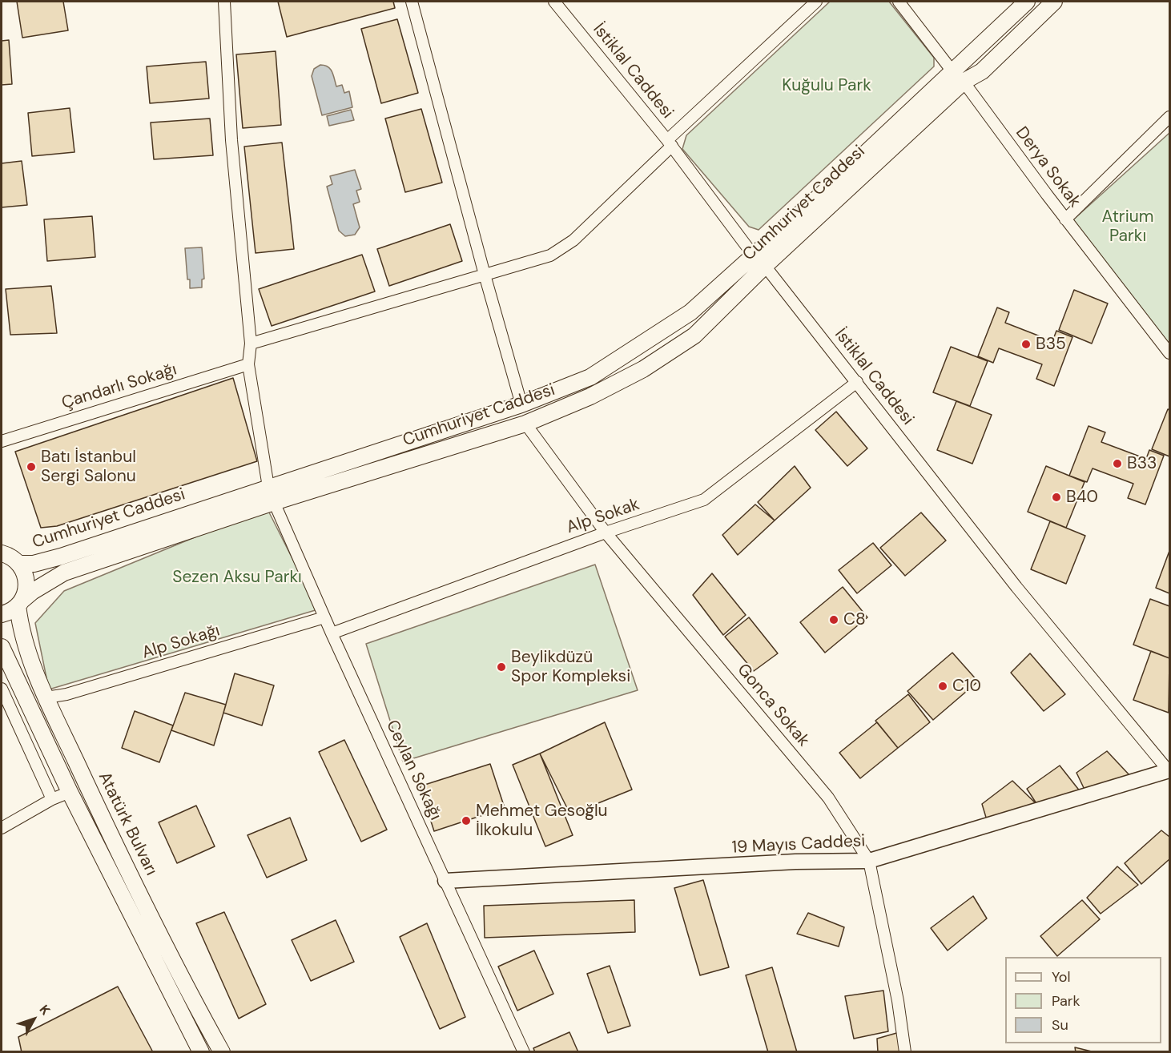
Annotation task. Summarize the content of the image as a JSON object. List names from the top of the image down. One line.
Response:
{"streets":{"main road":["Cumhuriyet Caddesi","Atatürk Bulvarı"],"street":["İstiklal Caddesi","Derya Sokak","Çandarlı Sokağı","Alp Sokak","Alp Sokağı","Gonca Sokak","Ceylan Sokağı","19 Mayıs Caddesi"]},"crossings":[["İstiklal Caddesi","Cumhuriyet Caddesi"],["İstiklal Caddesi","Alp Sokak"],["İstiklal Caddesi","19 Mayıs Caddesi"],["Derya Sokak","Cumhuriyet Caddesi"],["Cumhuriyet Caddesi","Gonca Sokak"],["Cumhuriyet Caddesi","Ceylan Sokağı"],["Cumhuriyet Caddesi","Atatürk Bulvarı"],["Çandarlı Sokağı","Ceylan Sokağı"],["Alp Sokak","Gonca Sokak"],["Alp Sokak","Ceylan Sokağı"],["Alp Sokağı","Ceylan Sokağı"],["Alp Sokağı","Atatürk Bulvarı"],["Gonca Sokak","19 Mayıs Caddesi"],["Ceylan Sokağı","19 Mayıs Caddesi"]],"parks":["Kuğulu Park","Atrium Parkı","Sezen Aksu Parkı"],"places":["B35","B33","Batı İstanbul Sergi Salonu","B40","C8","Beylikdüzü Spor Kompleksi","C10","Mehmet Gesoğlu İlkokulu"],"legend":["Yol","Park","Su"],"north":"top right"}
